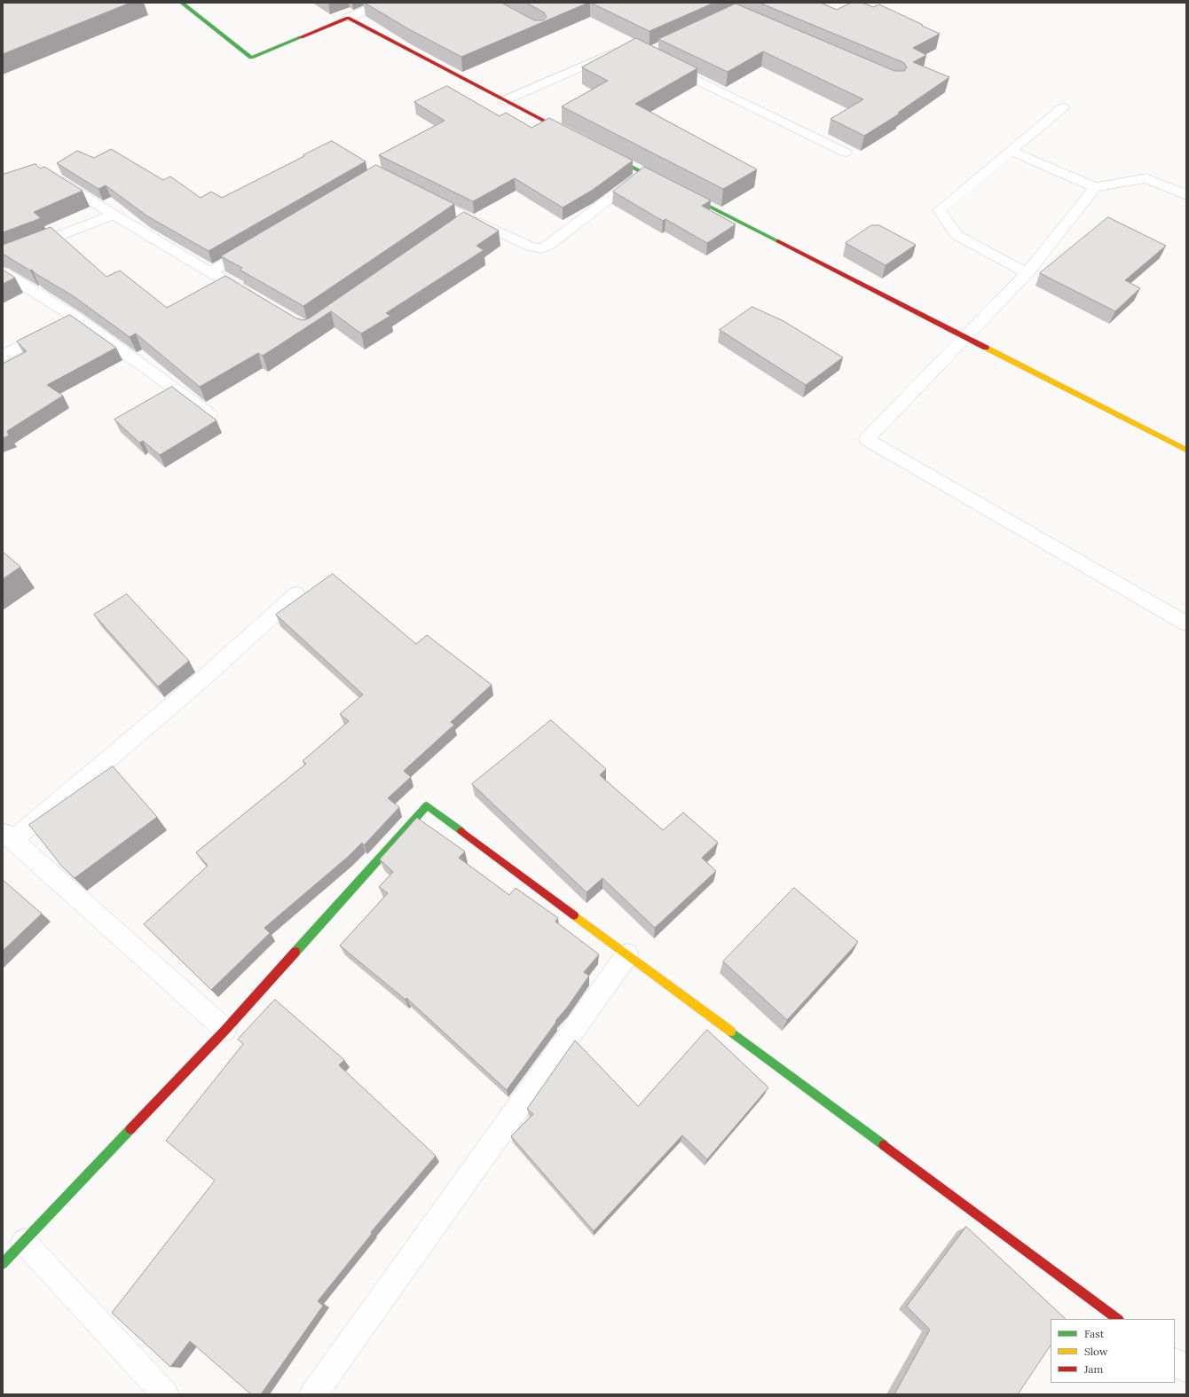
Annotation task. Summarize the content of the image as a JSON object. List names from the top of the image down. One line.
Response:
{"legend":["Fast","Slow","Jam"]}
